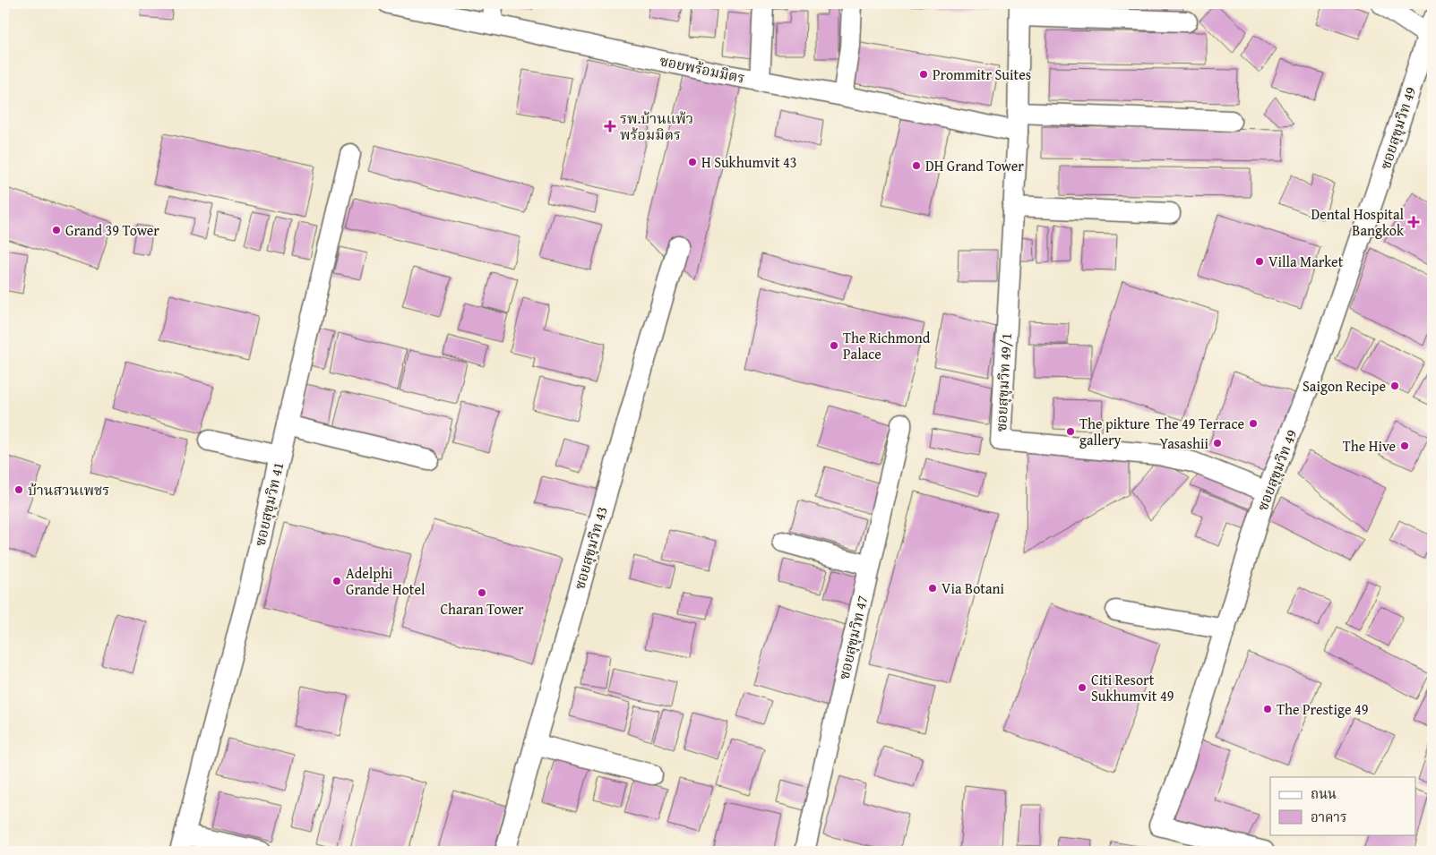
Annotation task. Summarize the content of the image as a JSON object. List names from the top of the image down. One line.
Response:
{"streets":{"street":["ซอยพร้อมมิตร","ซอยสุขุมวิท 49","ซอยสุขุมวิท 49/1","ซอยสุขุมวิท 41","ซอยสุขุมวิท 43","ซอยสุขุมวิท 47"]},"crossings":[["ซอยพร้อมมิตร","ซอยสุขุมวิท 49/1"],["ซอยสุขุมวิท 49","ซอยสุขุมวิท 49/1"]],"places":{"other":["Prommitr Suites","H Sukhumvit 43","DH Grand Tower","Grand 39 Tower","Villa Market","The Richmond Palace","Saigon Recipe","The 49 Terrace","The pikture gallery","Yasashii","The Hive","บ้านสวนเพชร","Adelphi Grande Hotel","Via Botani","Charan Tower","Citi Resort Sukhumvit 49","The Prestige 49"],"health":["รพ.บ้านแพ้ว พร้อมมิตร","Dental Hospital Bangkok"]},"legend":["ถนน","อาคาร"]}
